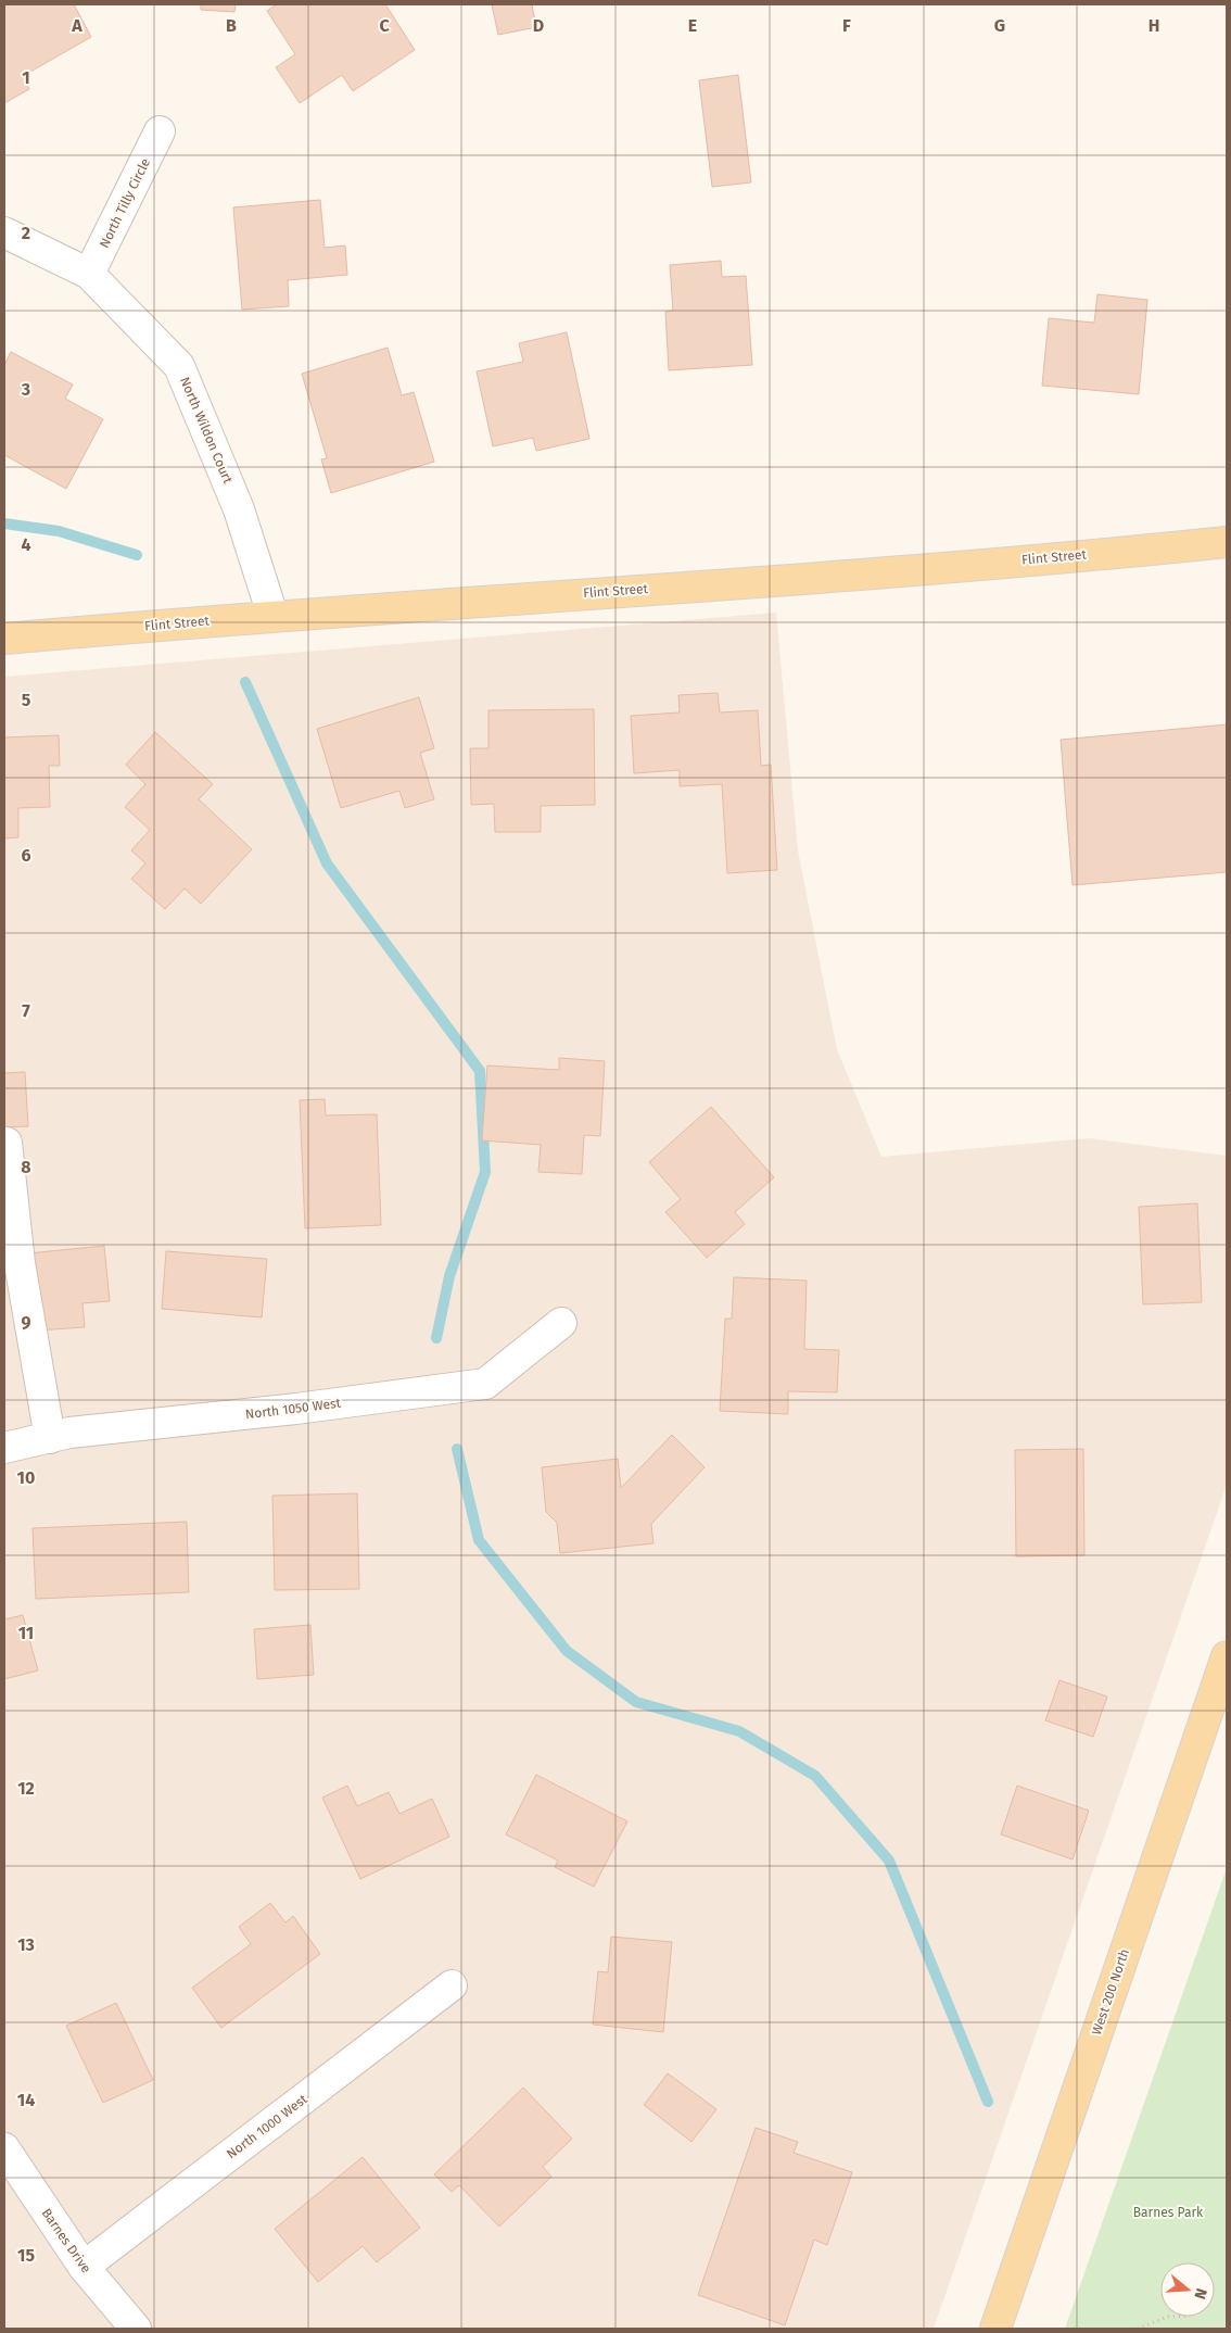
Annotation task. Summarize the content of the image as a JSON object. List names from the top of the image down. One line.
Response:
{"streets":{"main road":["Flint Street","West 200 North"],"street":["North Tilly Circle","North Wildon Court","North 1050 West","North 1000 West","Barnes Drive"]},"crossings":[["North Tilly Circle","North Wildon Court"],["North Wildon Court","Flint Street"],["North 1000 West","Barnes Drive"]],"parks":["Barnes Park"],"north":"right","grid":{"columns":["A","B","C","D","E","F","G","H"],"rows":["1","2","3","4","5","6","7","8","9","10","11","12","13","14","15"]}}
